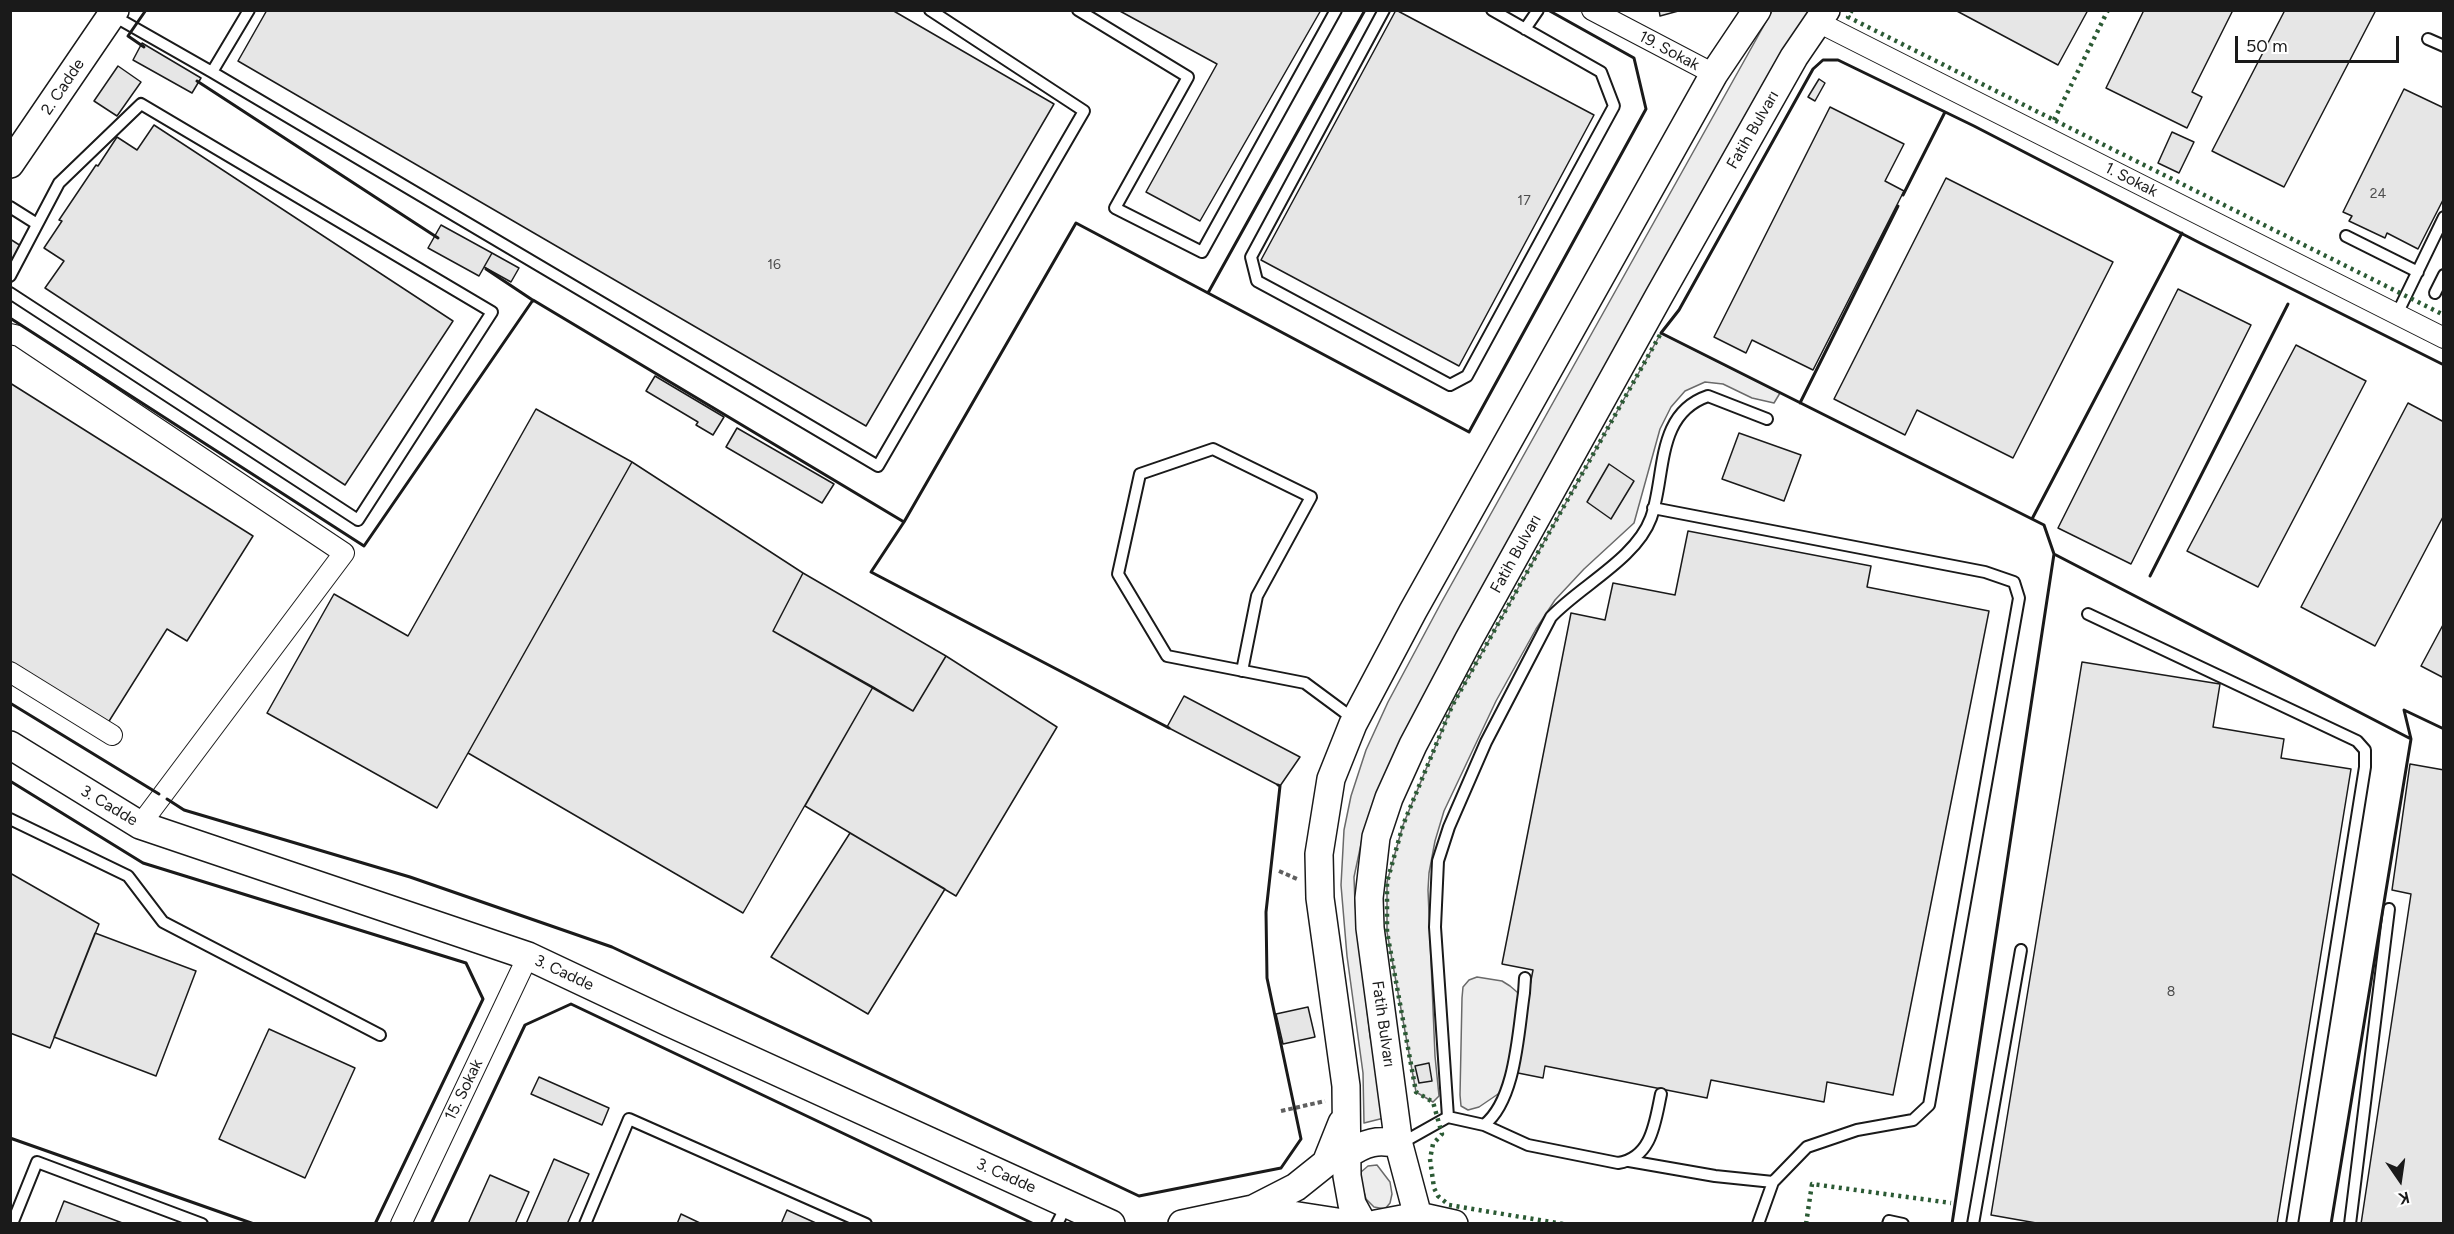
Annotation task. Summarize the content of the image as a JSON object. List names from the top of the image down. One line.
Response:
{"streets":{"main road":["2. Cadde","Fatih Bulvarı","3. Cadde"],"street":["19. Sokak","1. Sokak","15. Sokak"]},"crossings":[["Fatih Bulvarı","1. Sokak"],["3. Cadde","15. Sokak"]],"house_numbers":["24","17","16","8"],"scale_bar":"50 m","north":"bottom"}
